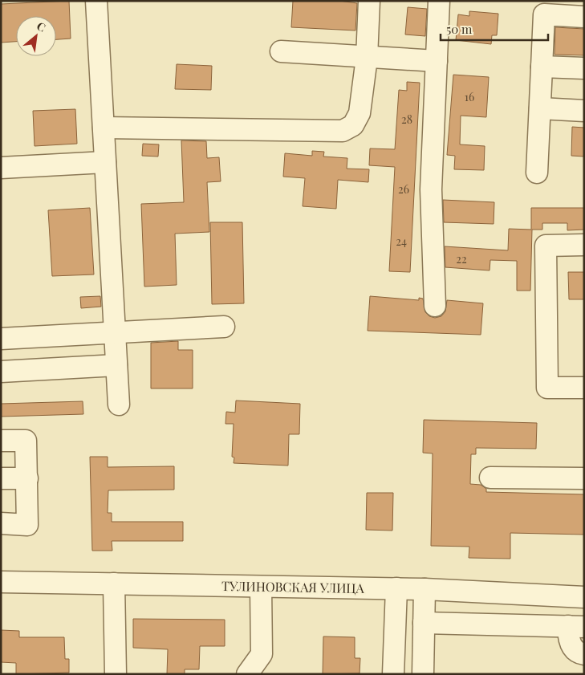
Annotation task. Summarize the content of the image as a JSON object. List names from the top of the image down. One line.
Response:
{"streets":{"street":["ТУЛИНОВСКАЯ УЛИЦА"]},"house_numbers":["16","28","26","24","22"],"scale_bar":"50 m","north":"top right"}
